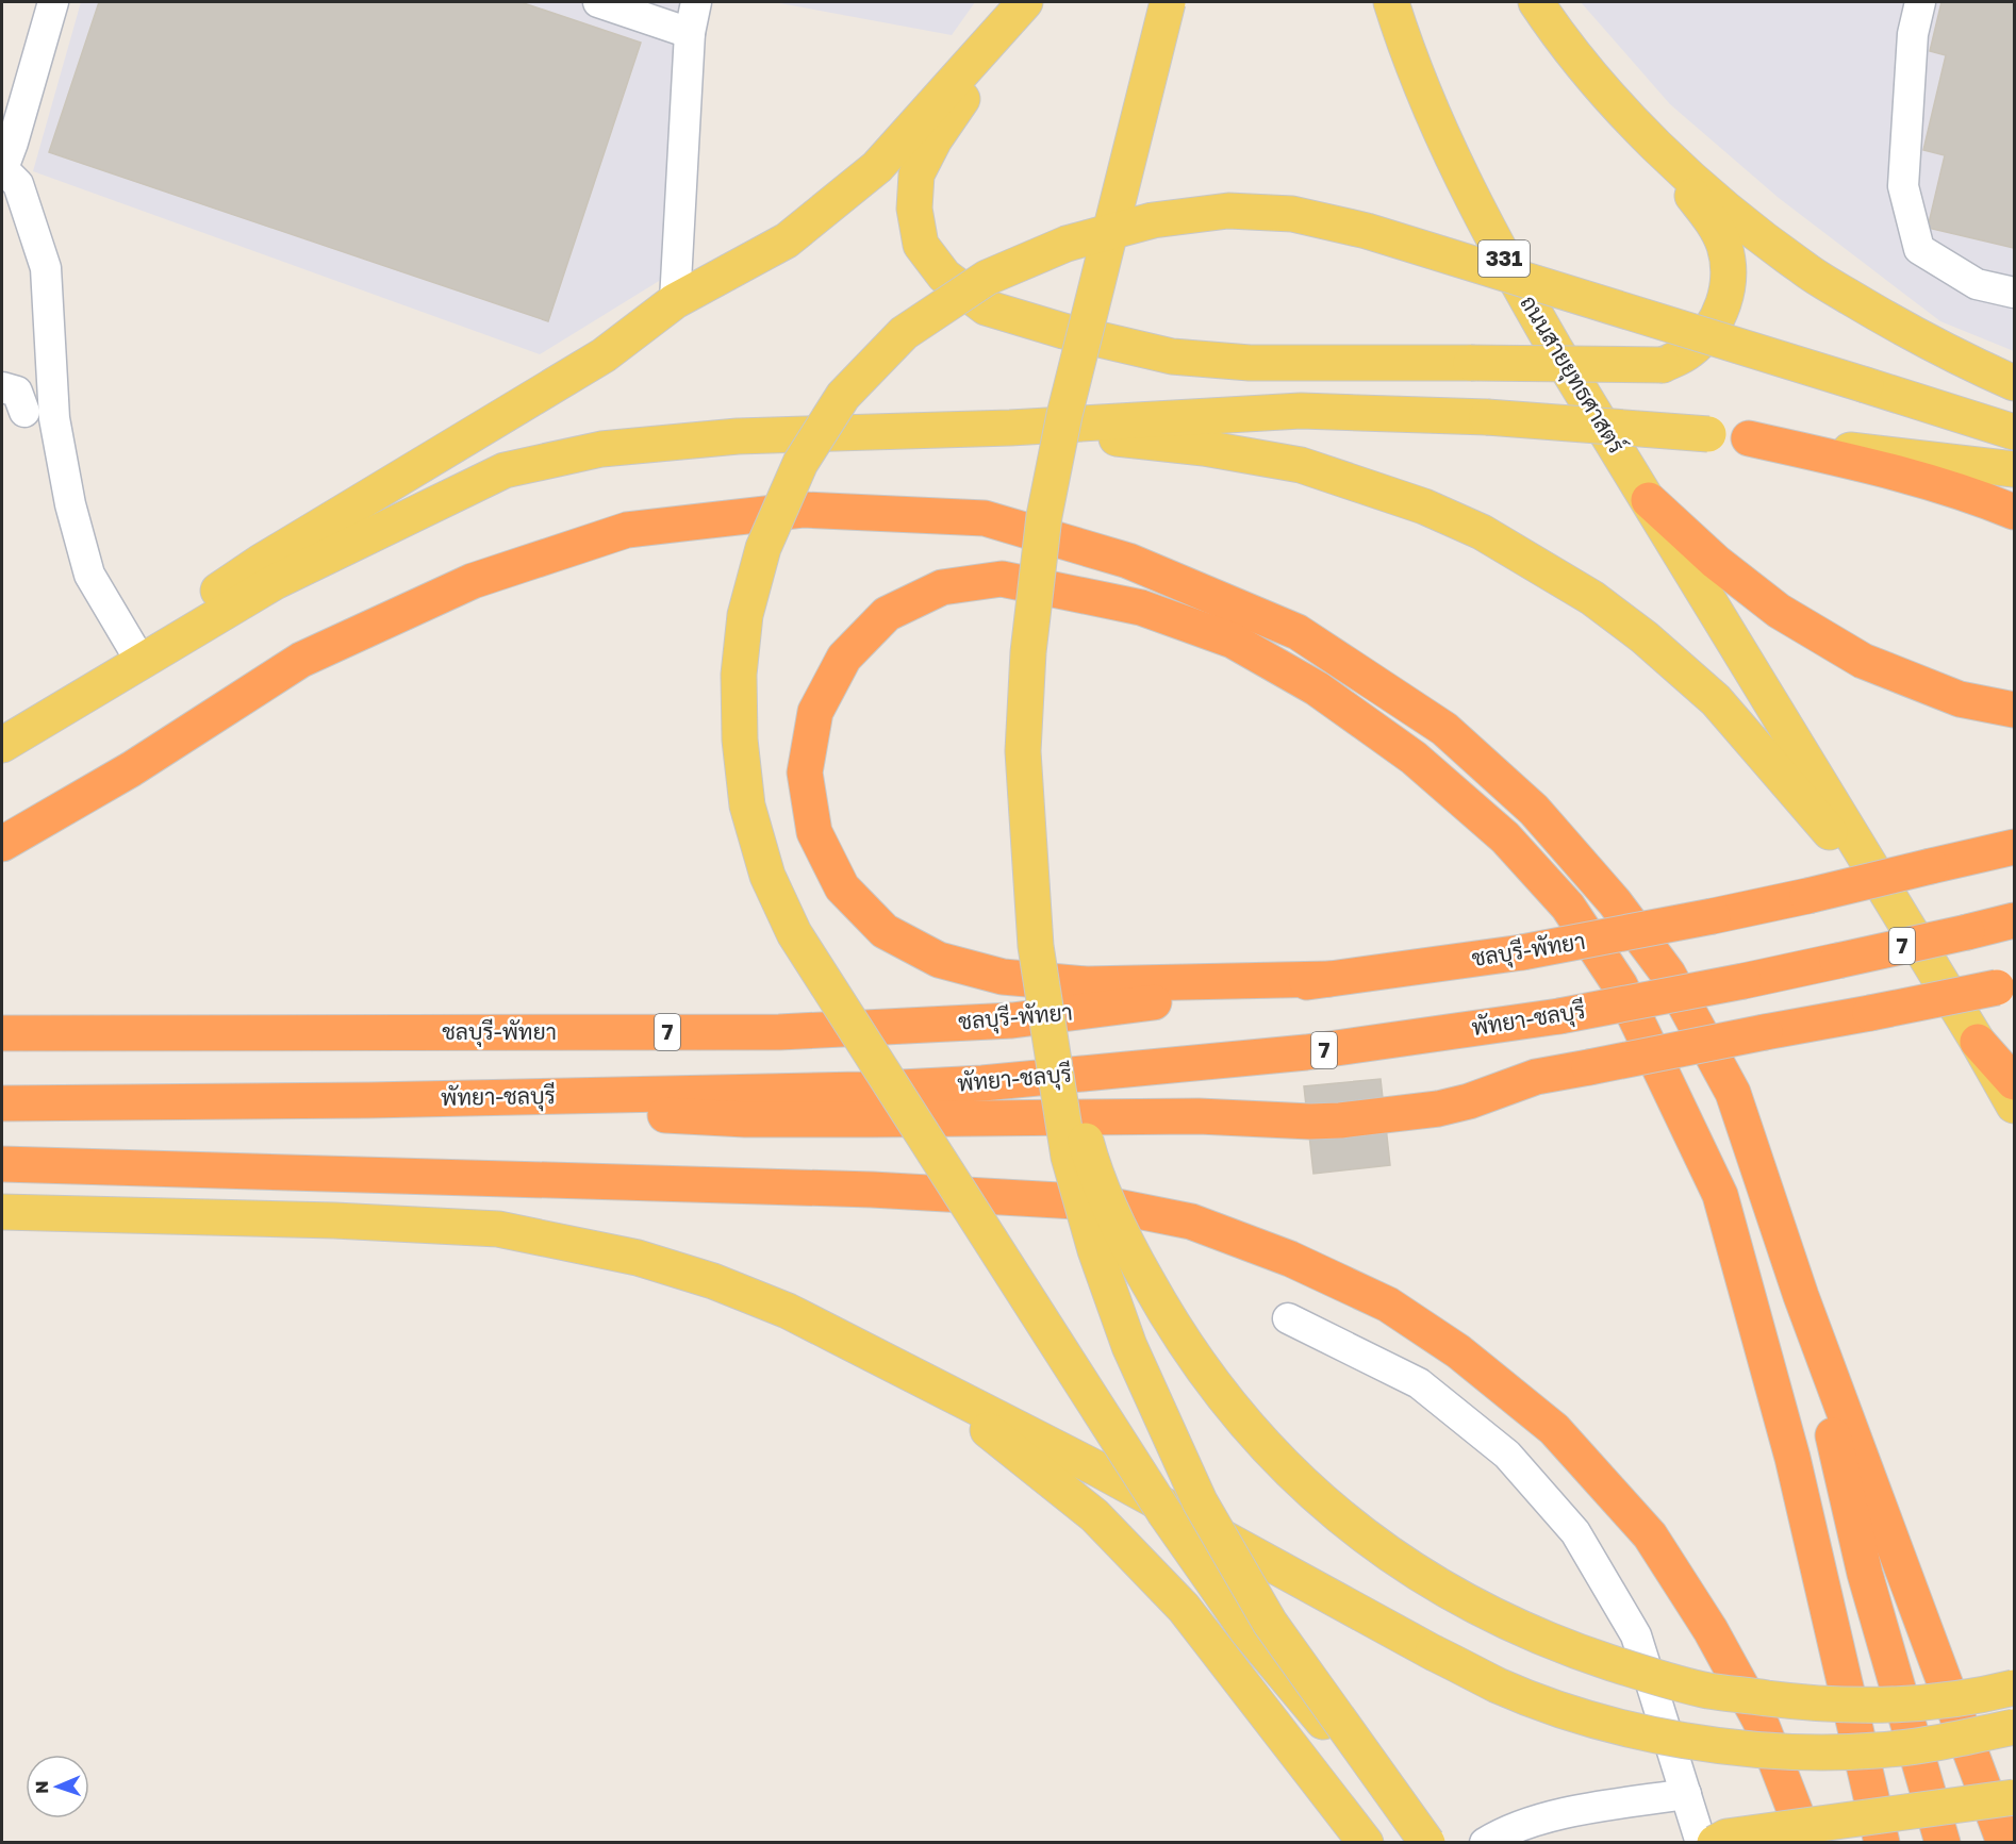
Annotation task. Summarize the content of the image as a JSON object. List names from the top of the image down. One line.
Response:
{"streets":{"highway":["7","ชลบุรี-พัทยา","พัทยา-ชลบุรี"],"main road":["331","ถนนสายยุทธศาสตร์"]},"north":"left"}
